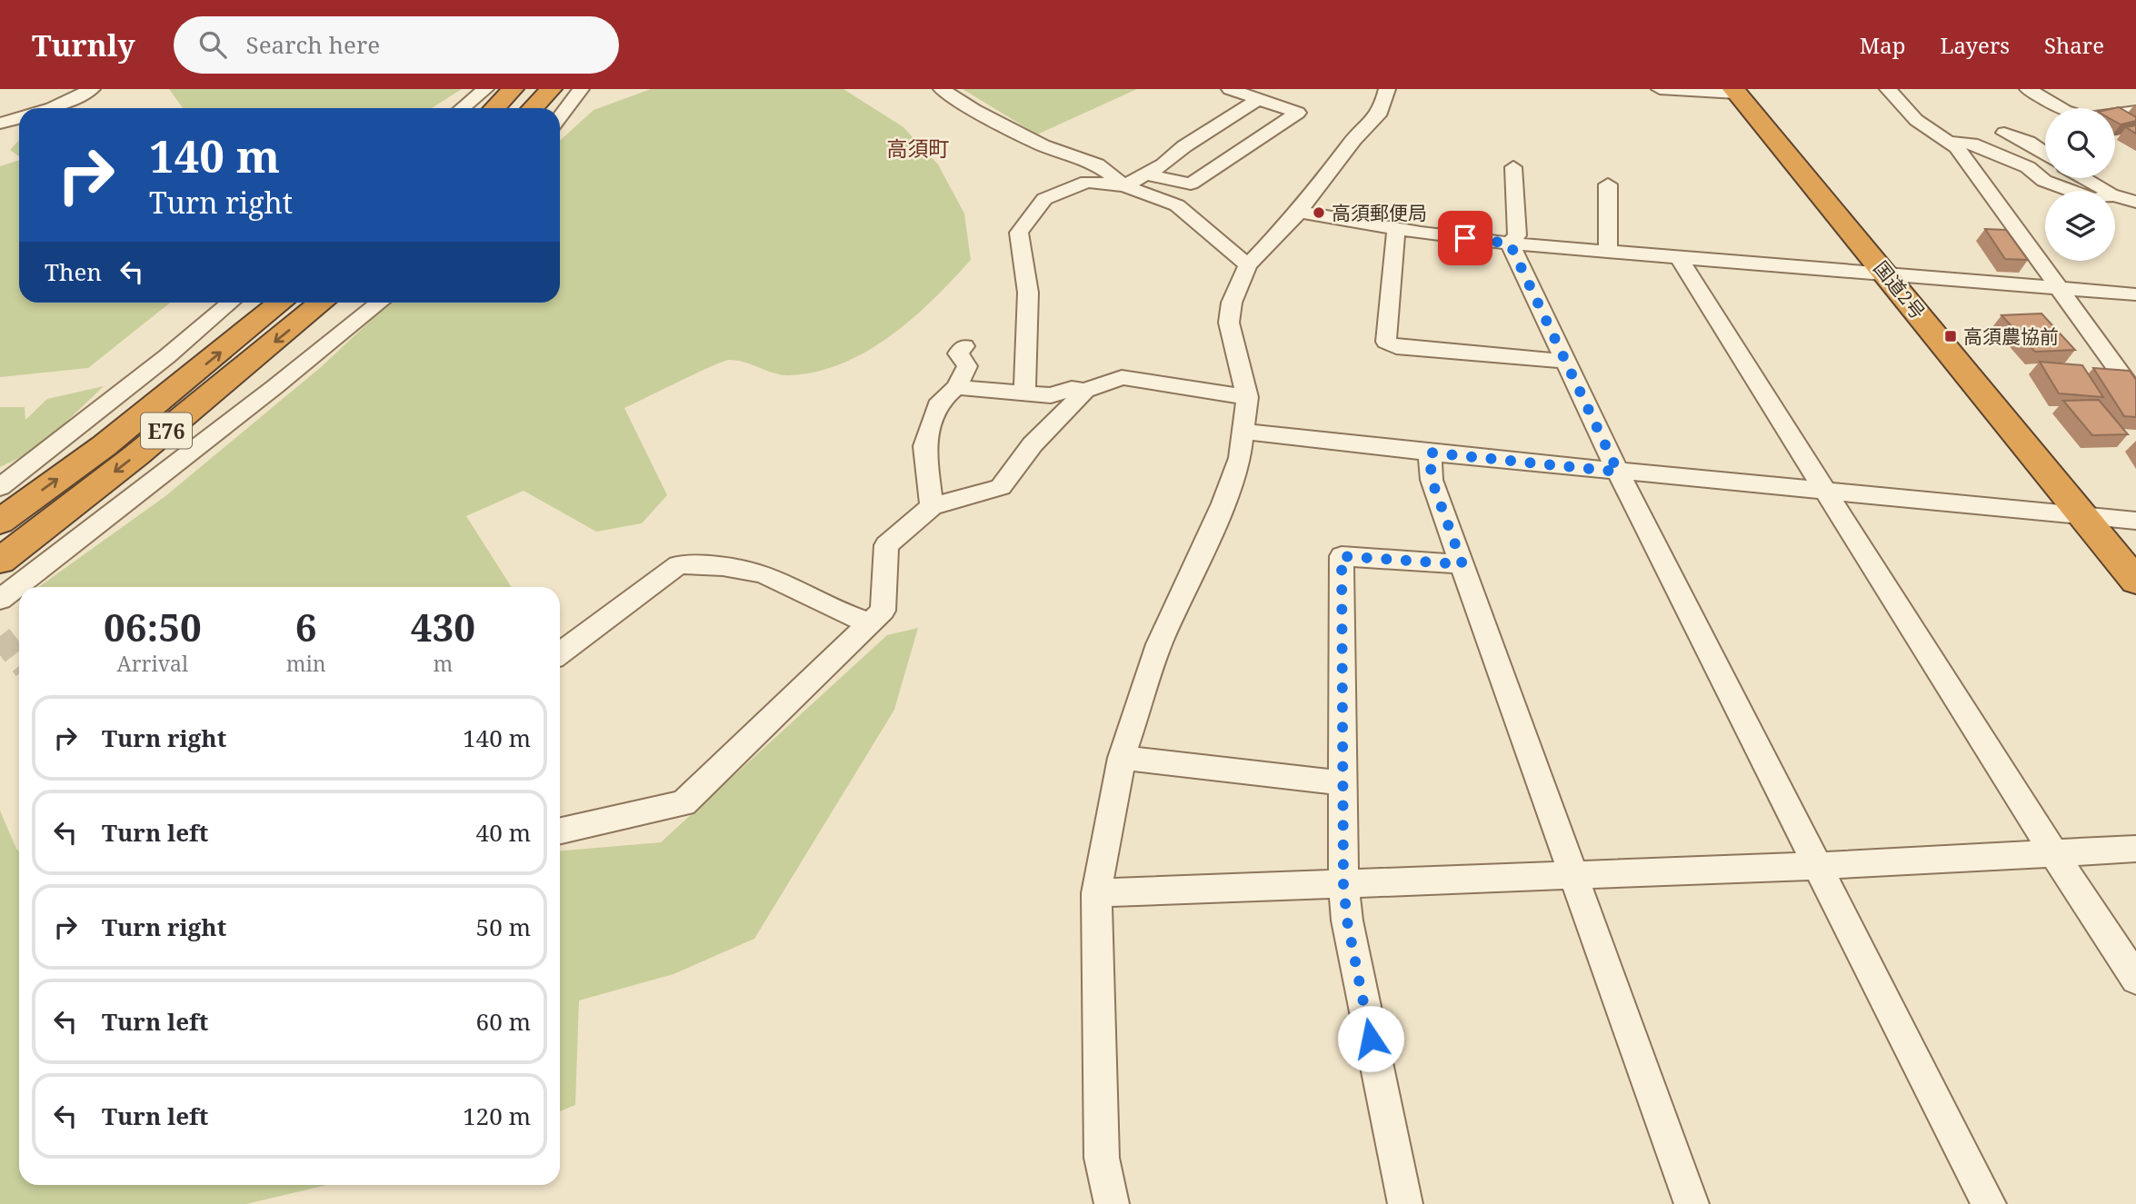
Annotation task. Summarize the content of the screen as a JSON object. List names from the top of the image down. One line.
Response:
{"streets":{"highway":["国道2号","E76"]},"districts":["高須町"],"places":{"other":["高須郵便局"],"transit":["高須農協前"]},"page":{"header":"Turnly","search":"Search here","nav":["Map","Layers","Share"],"turn":["140 m","Turn right"],"then":"Then","eta":["06:50","Arrival","6","min","430","m"],"list":[{"name":"Turn right","value":"140 m"},{"name":"Turn left","value":"40 m"},{"name":"Turn right","value":"50 m"},{"name":"Turn left","value":"60 m"},{"name":"Turn left","value":"120 m"}]}}
